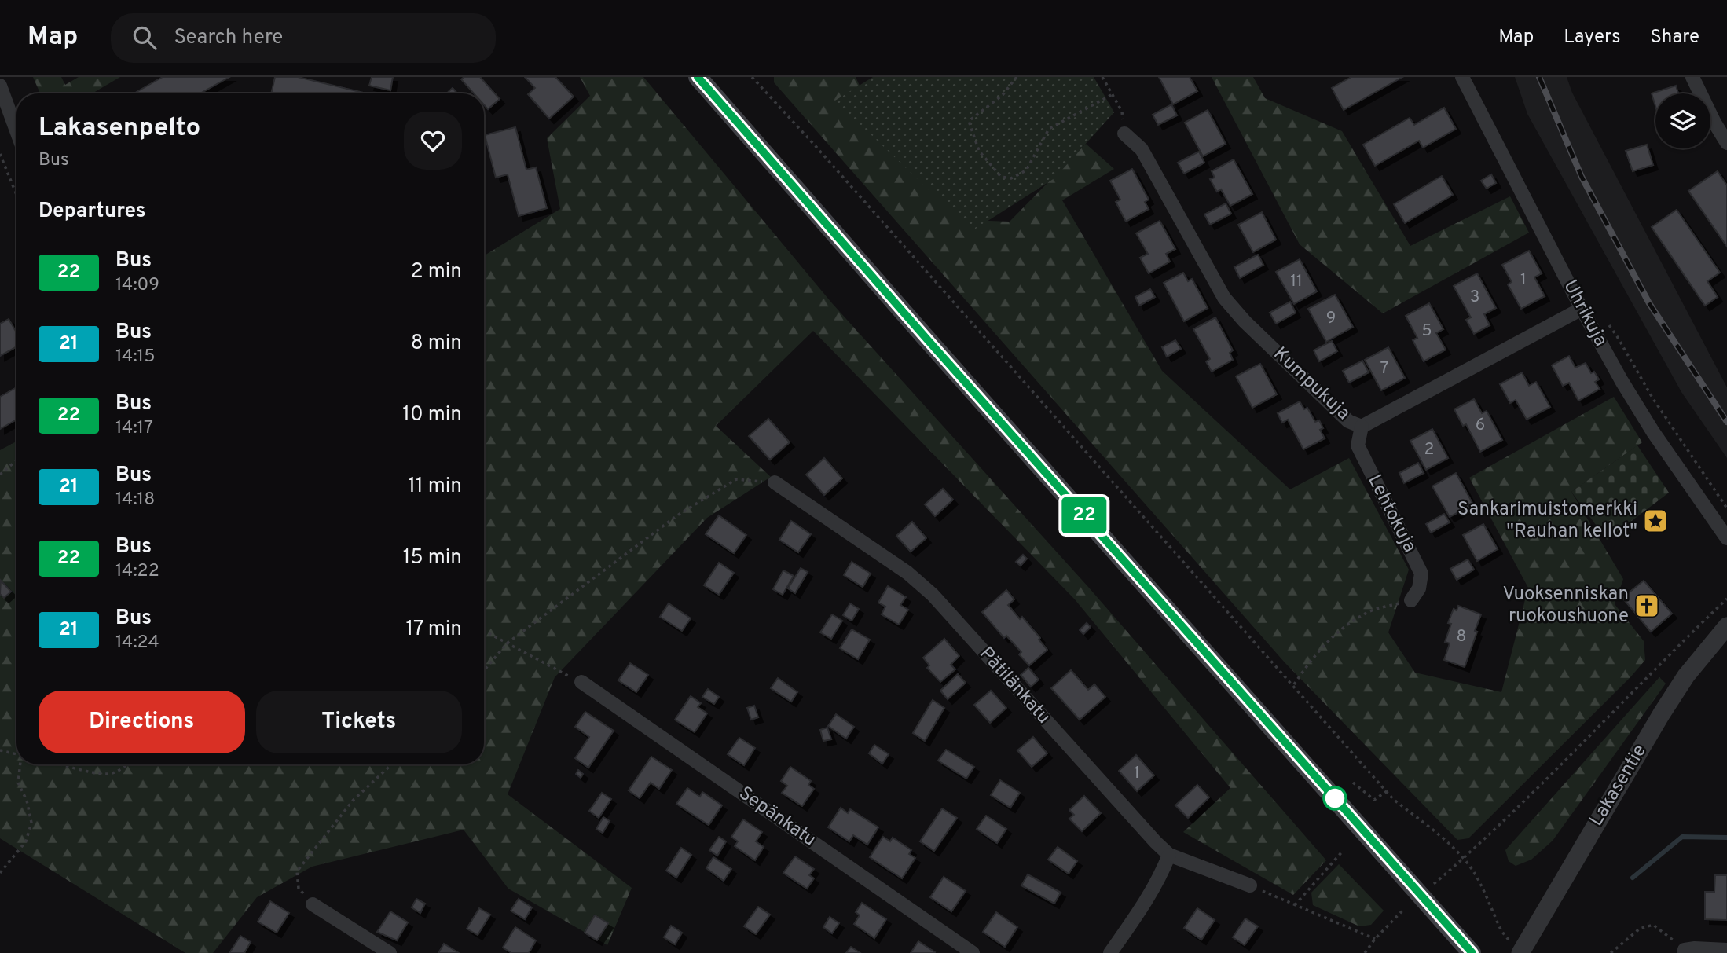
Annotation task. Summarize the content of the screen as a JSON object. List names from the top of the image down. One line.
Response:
{"streets":{"street":["Uhrikuja","Kumpukuja","Lehtokuja","Pätilänkatu","Lakasentie","Sepänkatu"]},"crossings":[["Uhrikuja","Kumpukuja"],["Kumpukuja","Lehtokuja"]],"places":{"place":["Sankarimuistomerkki \"Rauhan kellot\""],"church":["Vuoksenniskan ruokoushuone"]},"lines":["bus line 22"],"house_numbers":["1","11","3","9","5","7","6","2","8","1"],"page":{"header":"Map","search":"Search here","nav":["Map","Layers","Share"],"on_map":"22","heading":[["Lakasenpelto","Bus"],"Departures"],"list":[{"mark":"22","name":"Bus","note":"14:09","value":"2 min"},{"mark":"21","name":"Bus","note":"14:15","value":"8 min"},{"mark":"22","name":"Bus","note":"14:17","value":"10 min"},{"mark":"21","name":"Bus","note":"14:18","value":"11 min"},{"mark":"22","name":"Bus","note":"14:22","value":"15 min"},{"mark":"21","name":"Bus","note":"14:24","value":"17 min"}],"buttons":["Directions","Tickets"]}}
